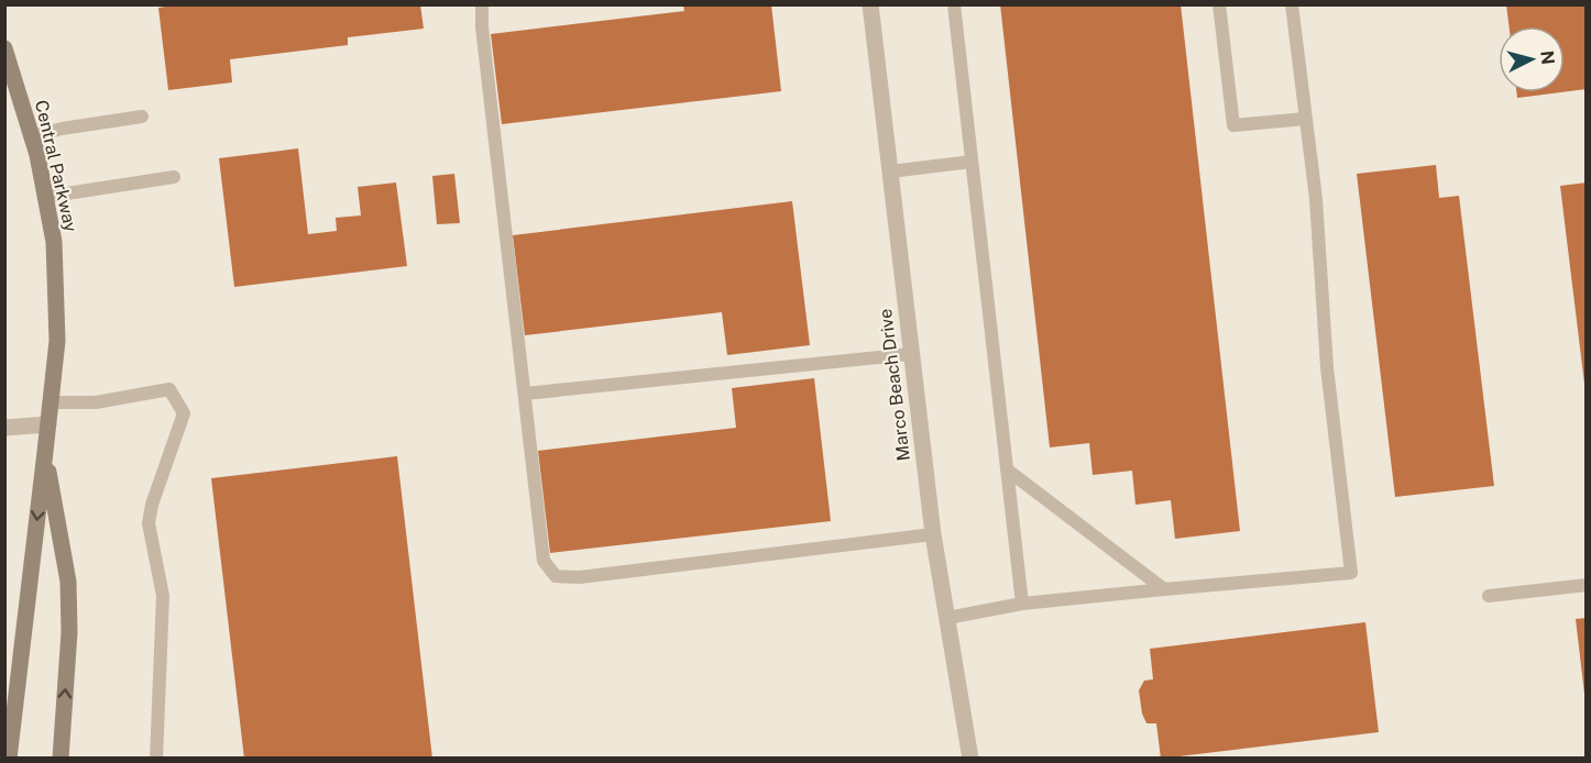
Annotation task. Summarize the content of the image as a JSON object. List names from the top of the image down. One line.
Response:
{"streets":{"street":["Central Parkway","Marco Beach Drive"]},"north":"right"}
